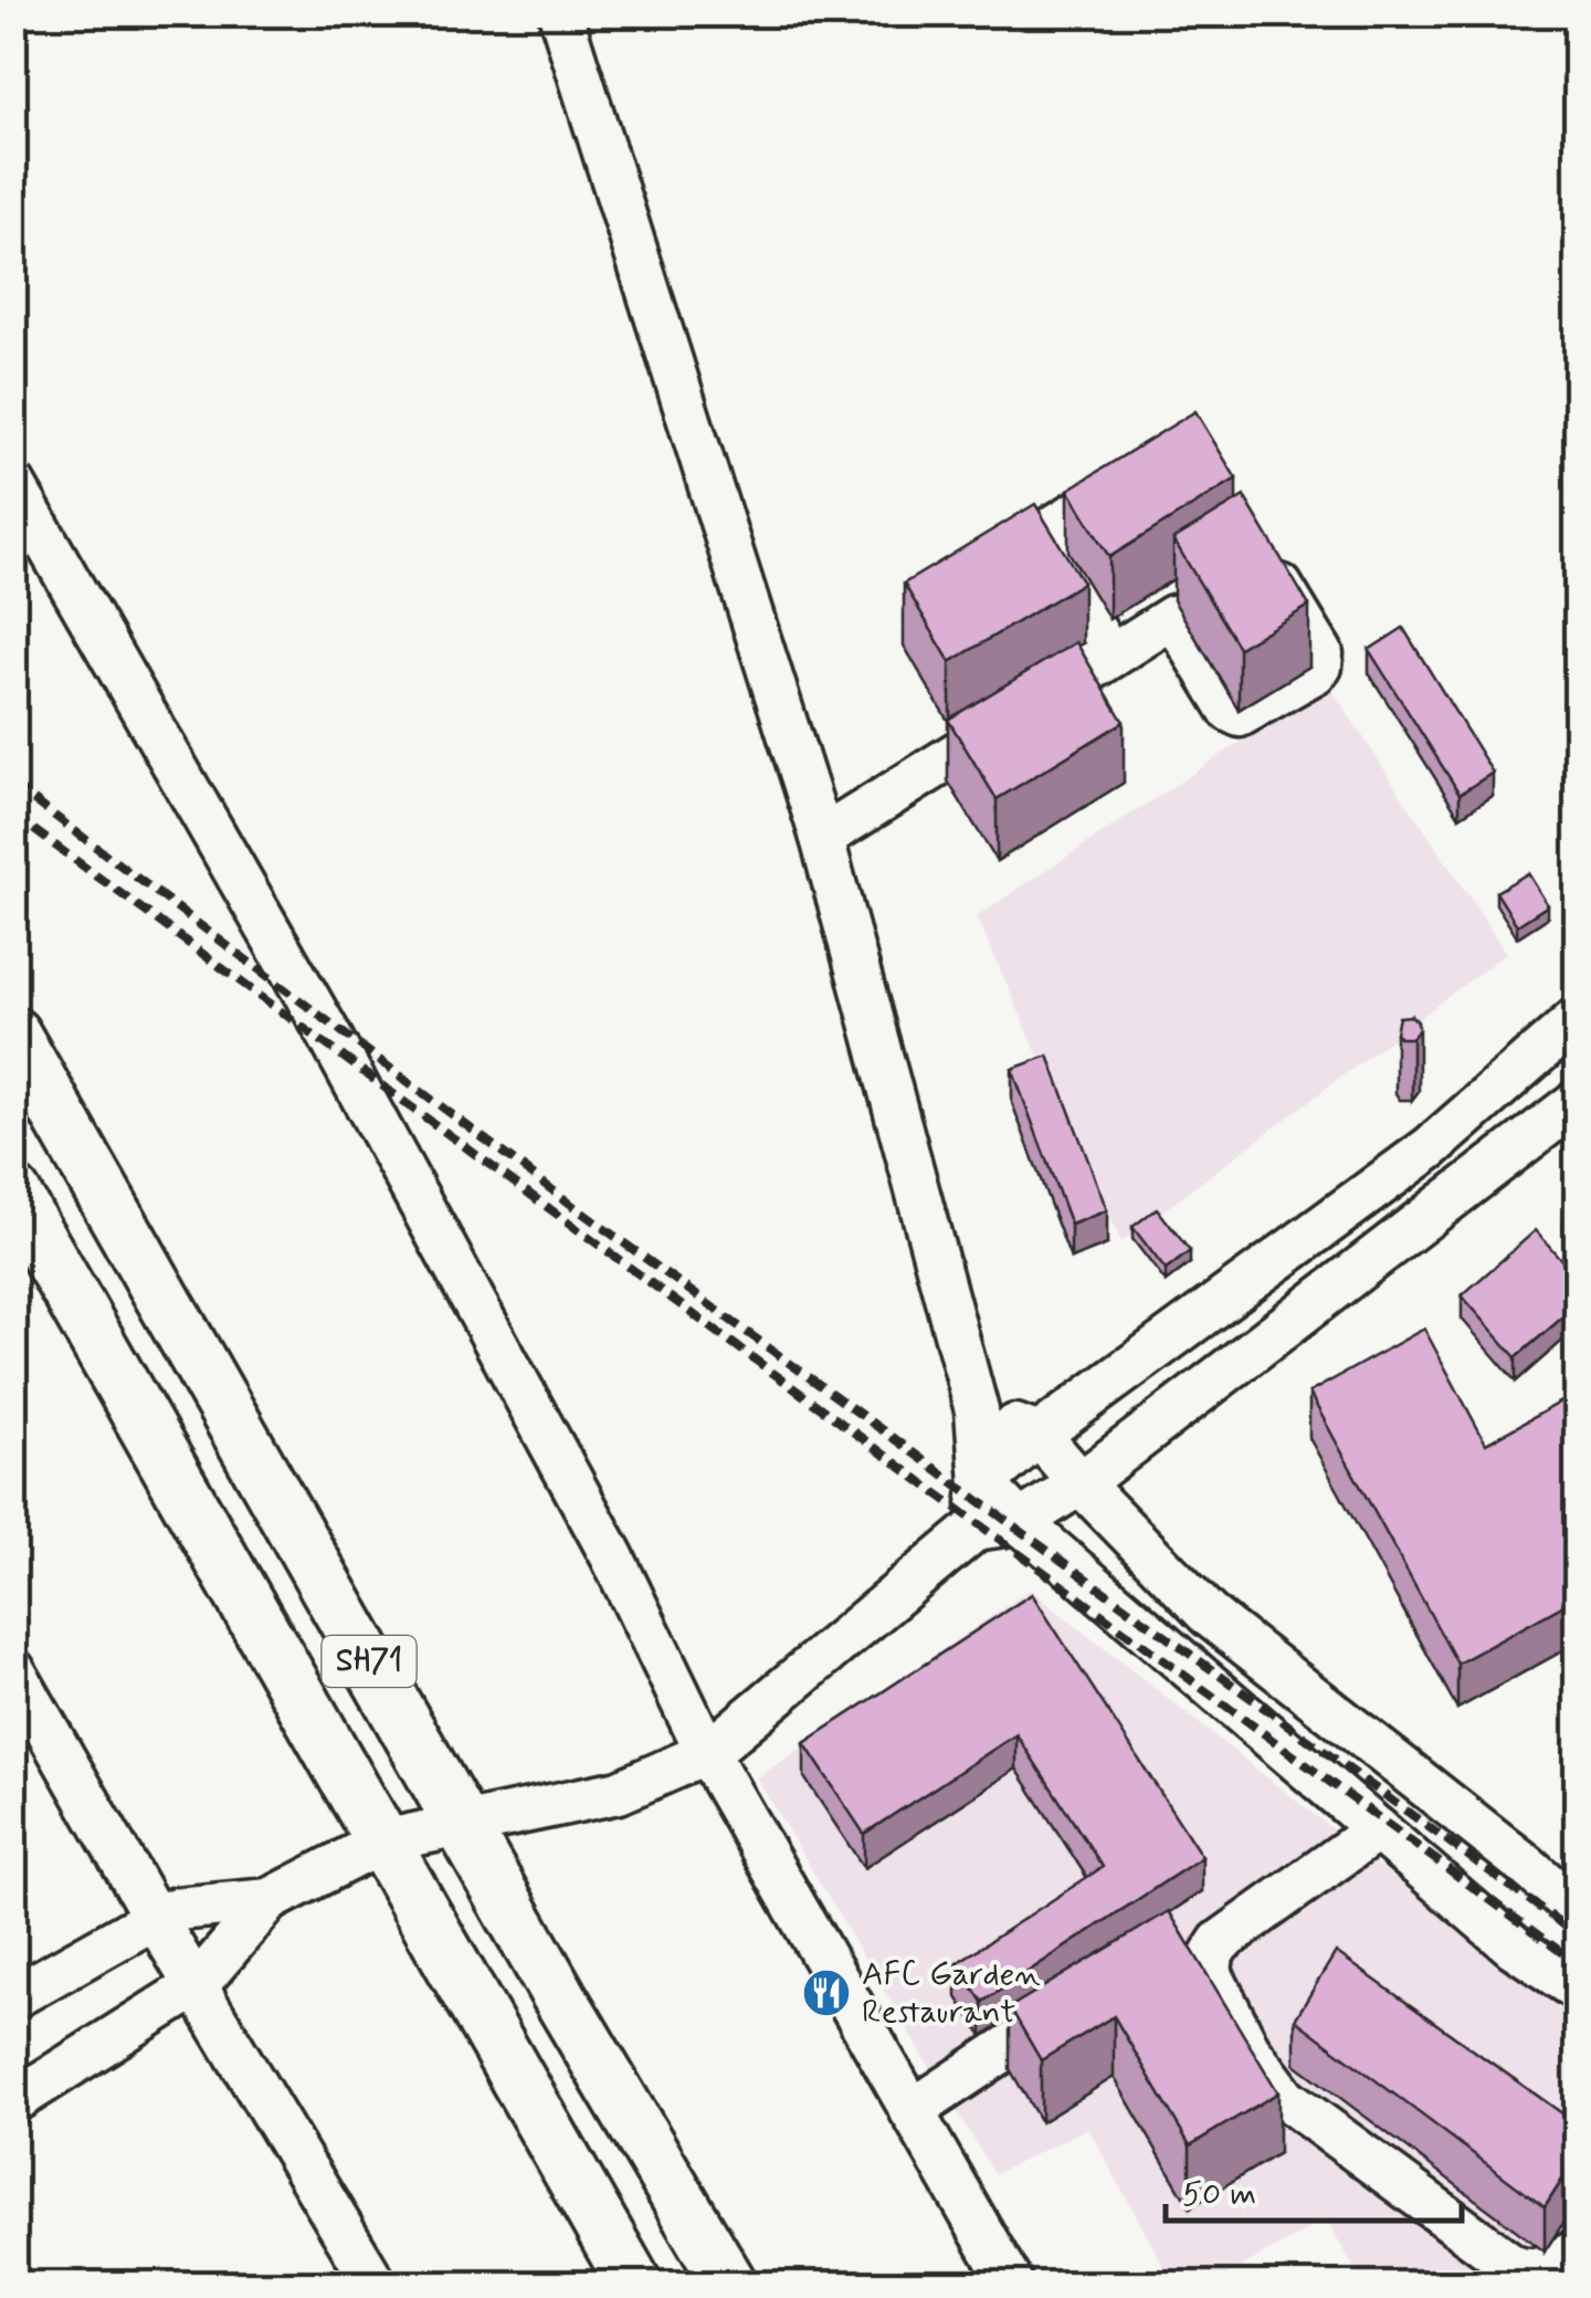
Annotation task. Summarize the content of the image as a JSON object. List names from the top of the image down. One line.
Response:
{"streets":{"main road":["SH71"]},"places":{"restaurant":["AFC Garden Restaurant"]},"scale_bar":"50 m"}
